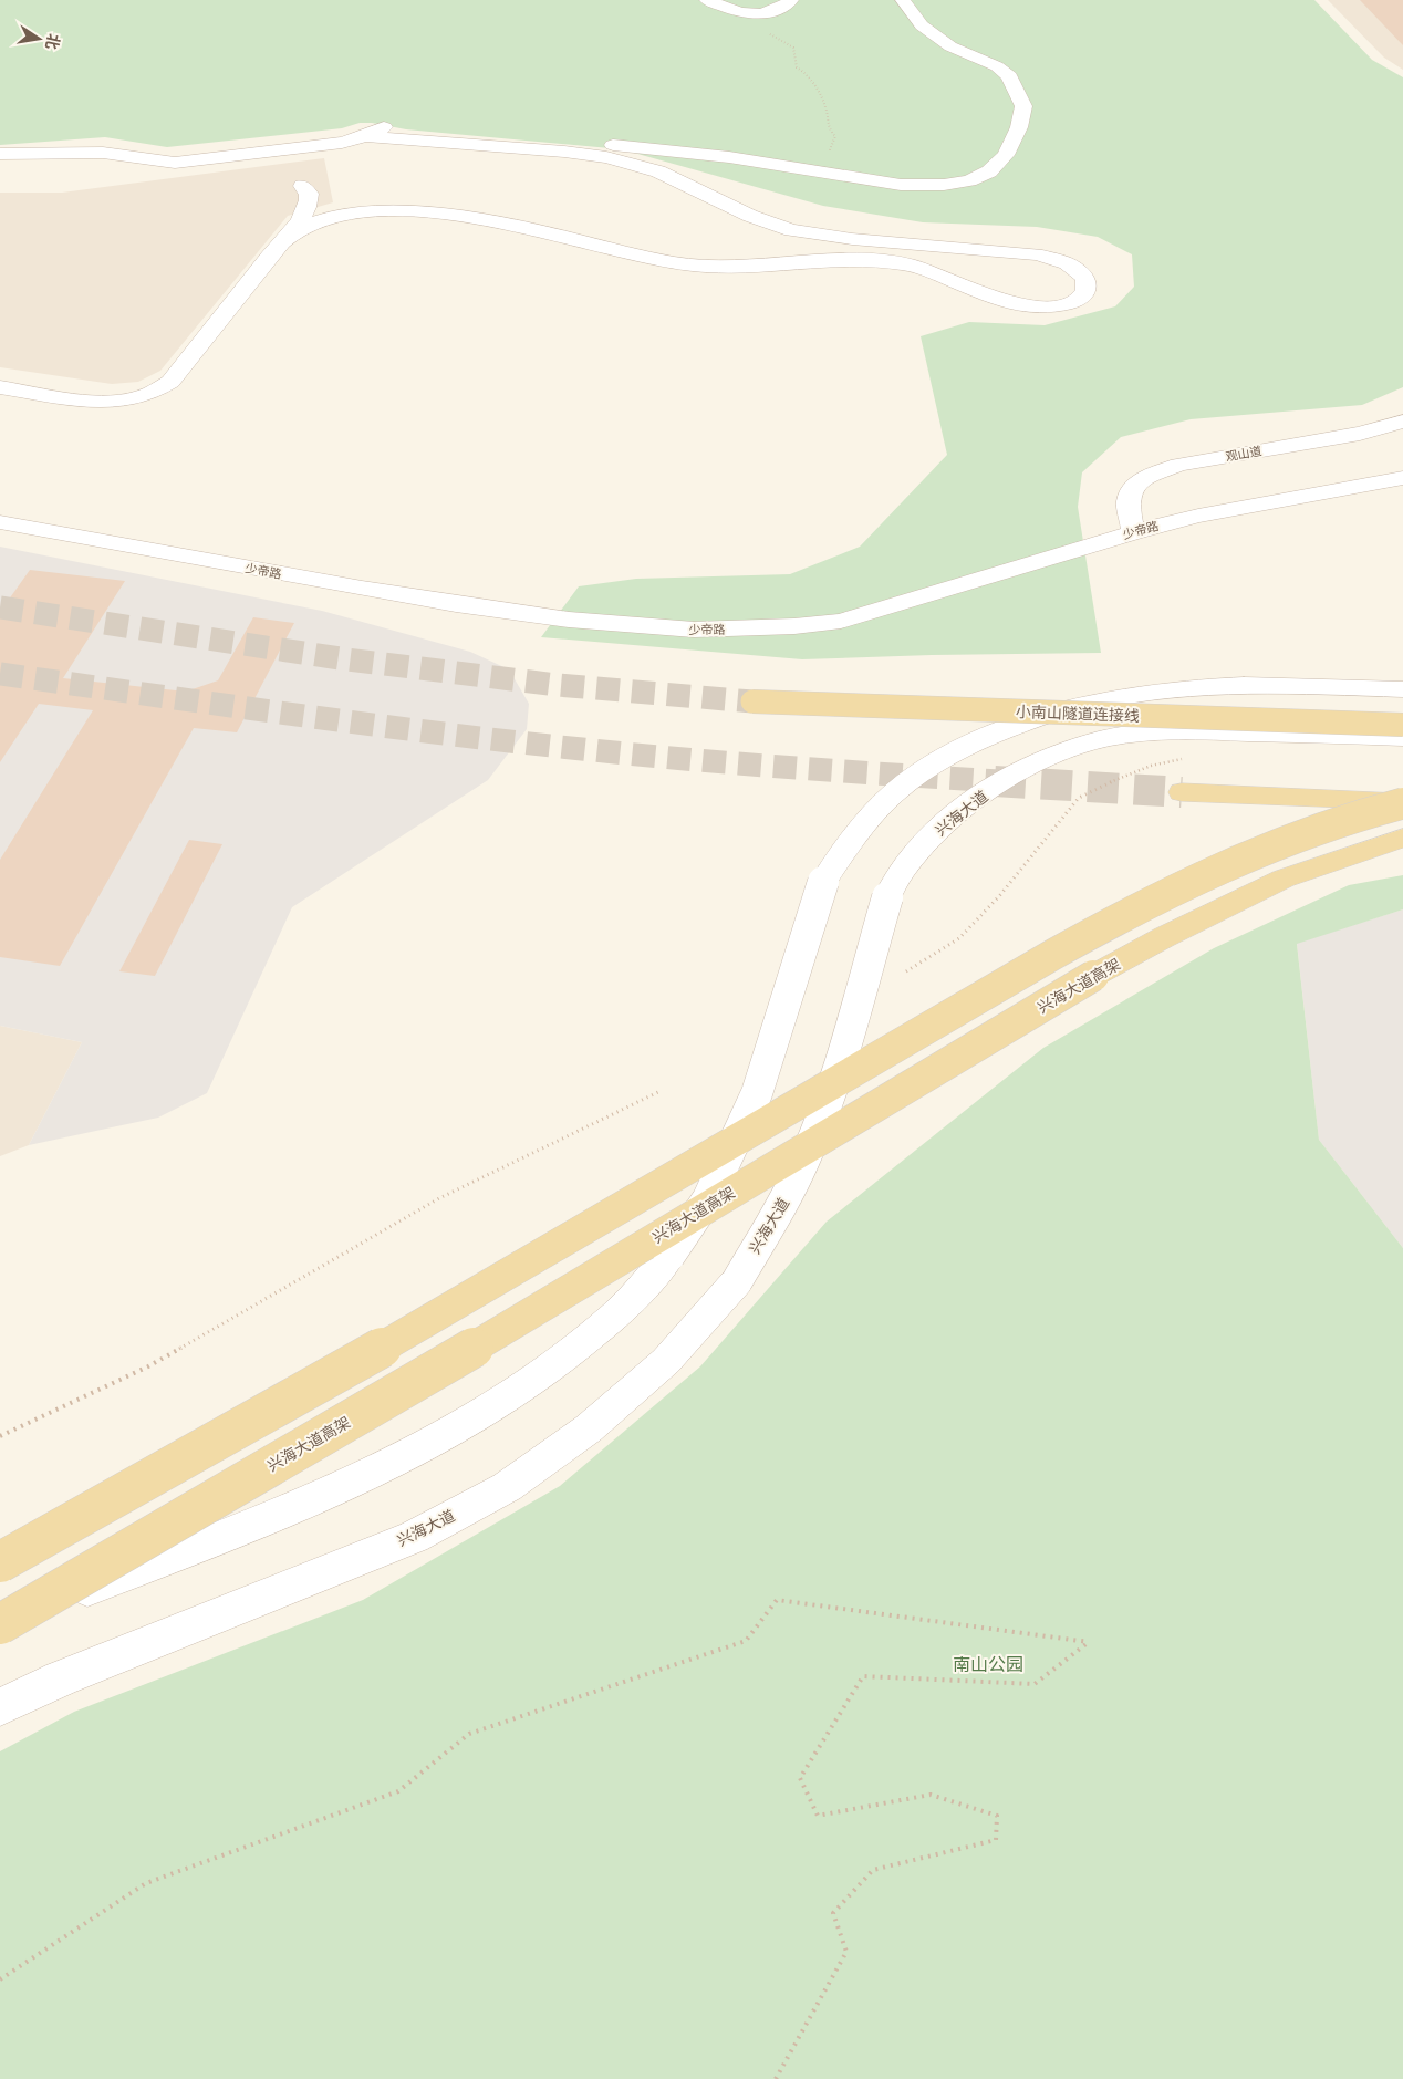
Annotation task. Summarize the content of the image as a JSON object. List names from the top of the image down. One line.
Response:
{"streets":{"main road":["小南山隧道连接线","兴海大道高架"],"street":["观山道","少帝路","兴海大道"]},"crossings":[["观山道","少帝路"]],"parks":["南山公园"],"north":"right"}
